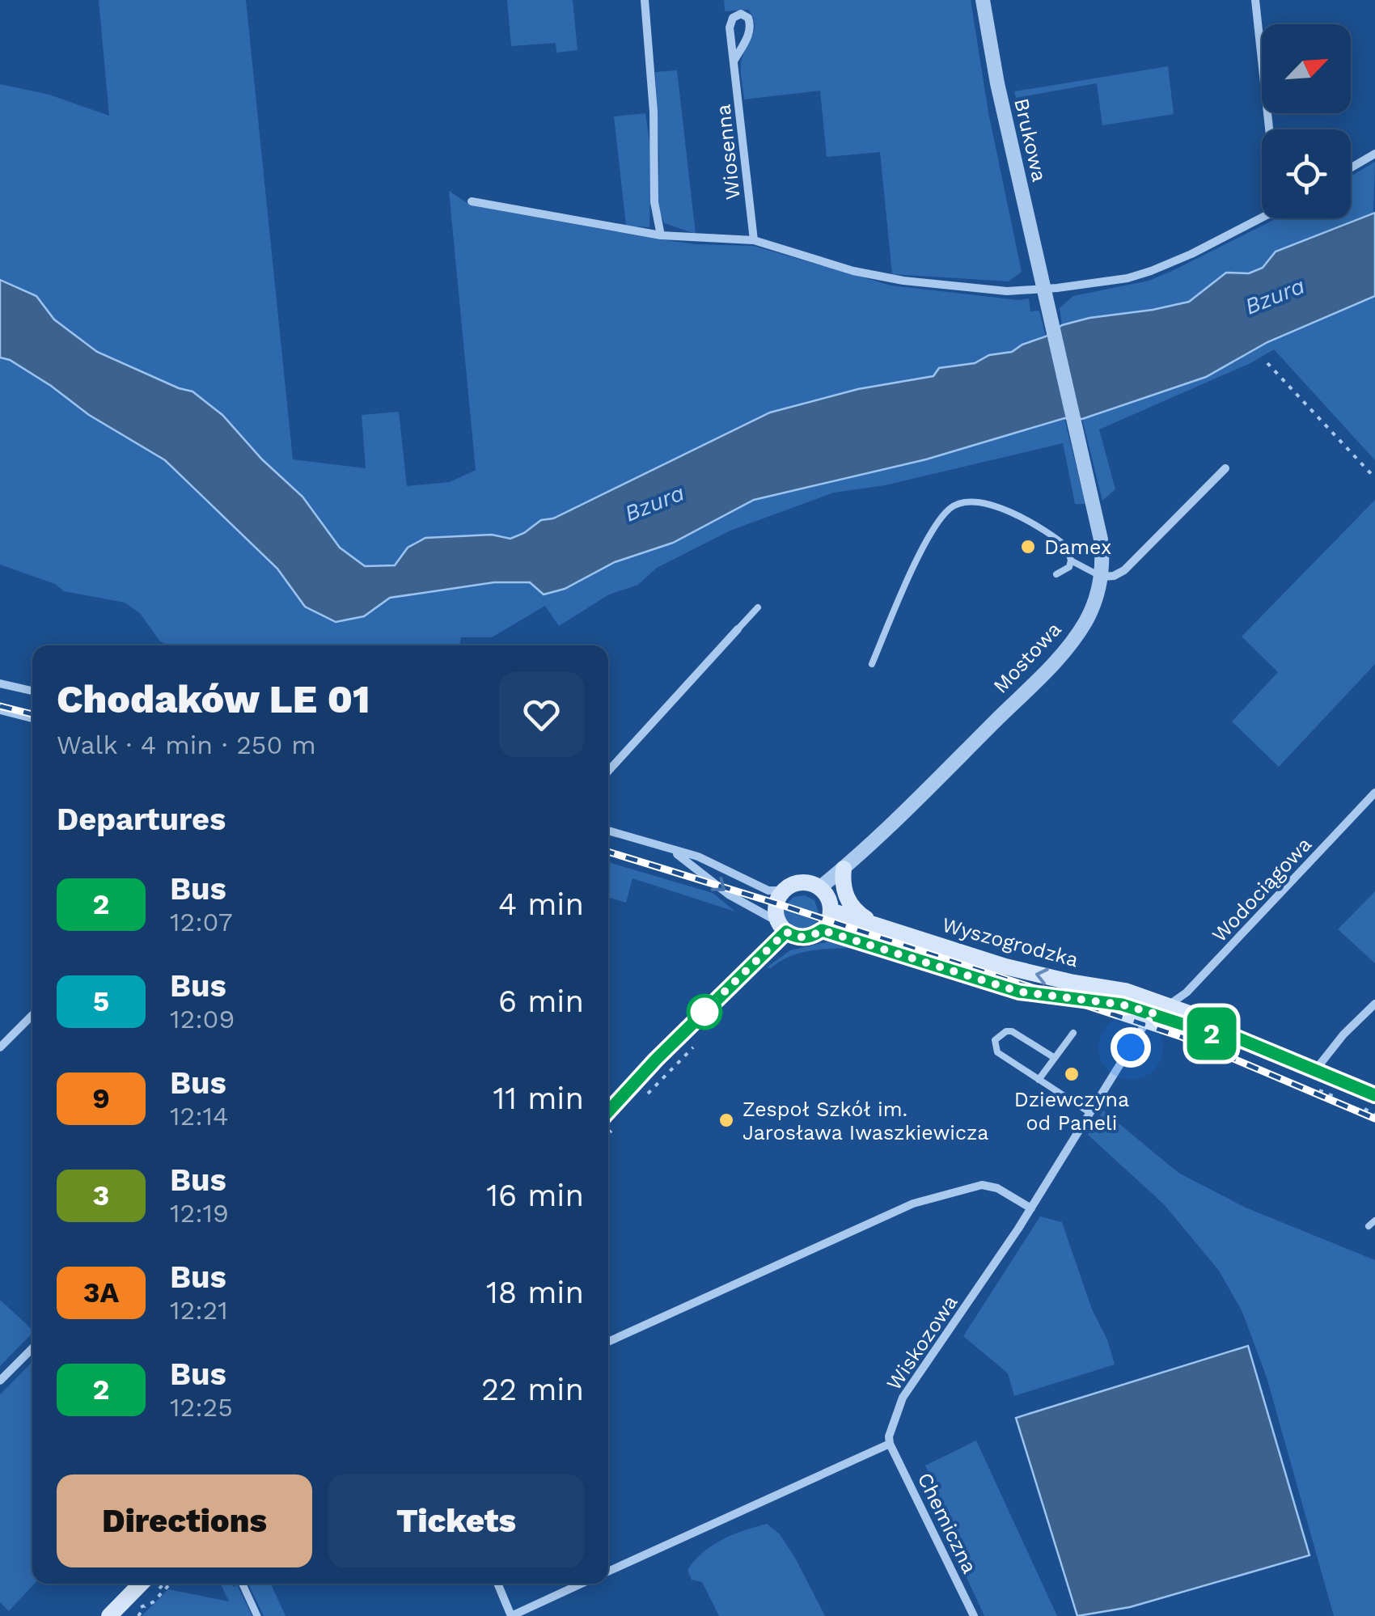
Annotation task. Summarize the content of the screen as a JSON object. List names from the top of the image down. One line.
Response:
{"streets":{"main road":["Wyszogrodzka"],"street":["Brukowa","Wiosenna","Mostowa","Wodociągowa","Wiskozowa","Chemiczna"]},"crossings":[["Brukowa","Mostowa"],["Mostowa","Wyszogrodzka"],["Wodociągowa","Wyszogrodzka"],["Wodociągowa","Wiskozowa"],["Wyszogrodzka","Wiskozowa"],["Wiskozowa","Chemiczna"]],"water":["Bzura"],"places":["Damex","Dziewczyna od Paneli","Zespoł Szkół im. Jarosława Iwaszkiewicza"],"lines":["bus line 2"],"north":"top right","page":{"on_map":"2","heading":[["Chodaków LE 01","Walk · 4 min · 250 m"],"Departures"],"list":[{"mark":"2","name":"Bus","note":"12:07","value":"4 min"},{"mark":"5","name":"Bus","note":"12:09","value":"6 min"},{"mark":"9","name":"Bus","note":"12:14","value":"11 min"},{"mark":"3","name":"Bus","note":"12:19","value":"16 min"},{"mark":"3A","name":"Bus","note":"12:21","value":"18 min"},{"mark":"2","name":"Bus","note":"12:25","value":"22 min"}],"buttons":["Directions","Tickets"]}}
